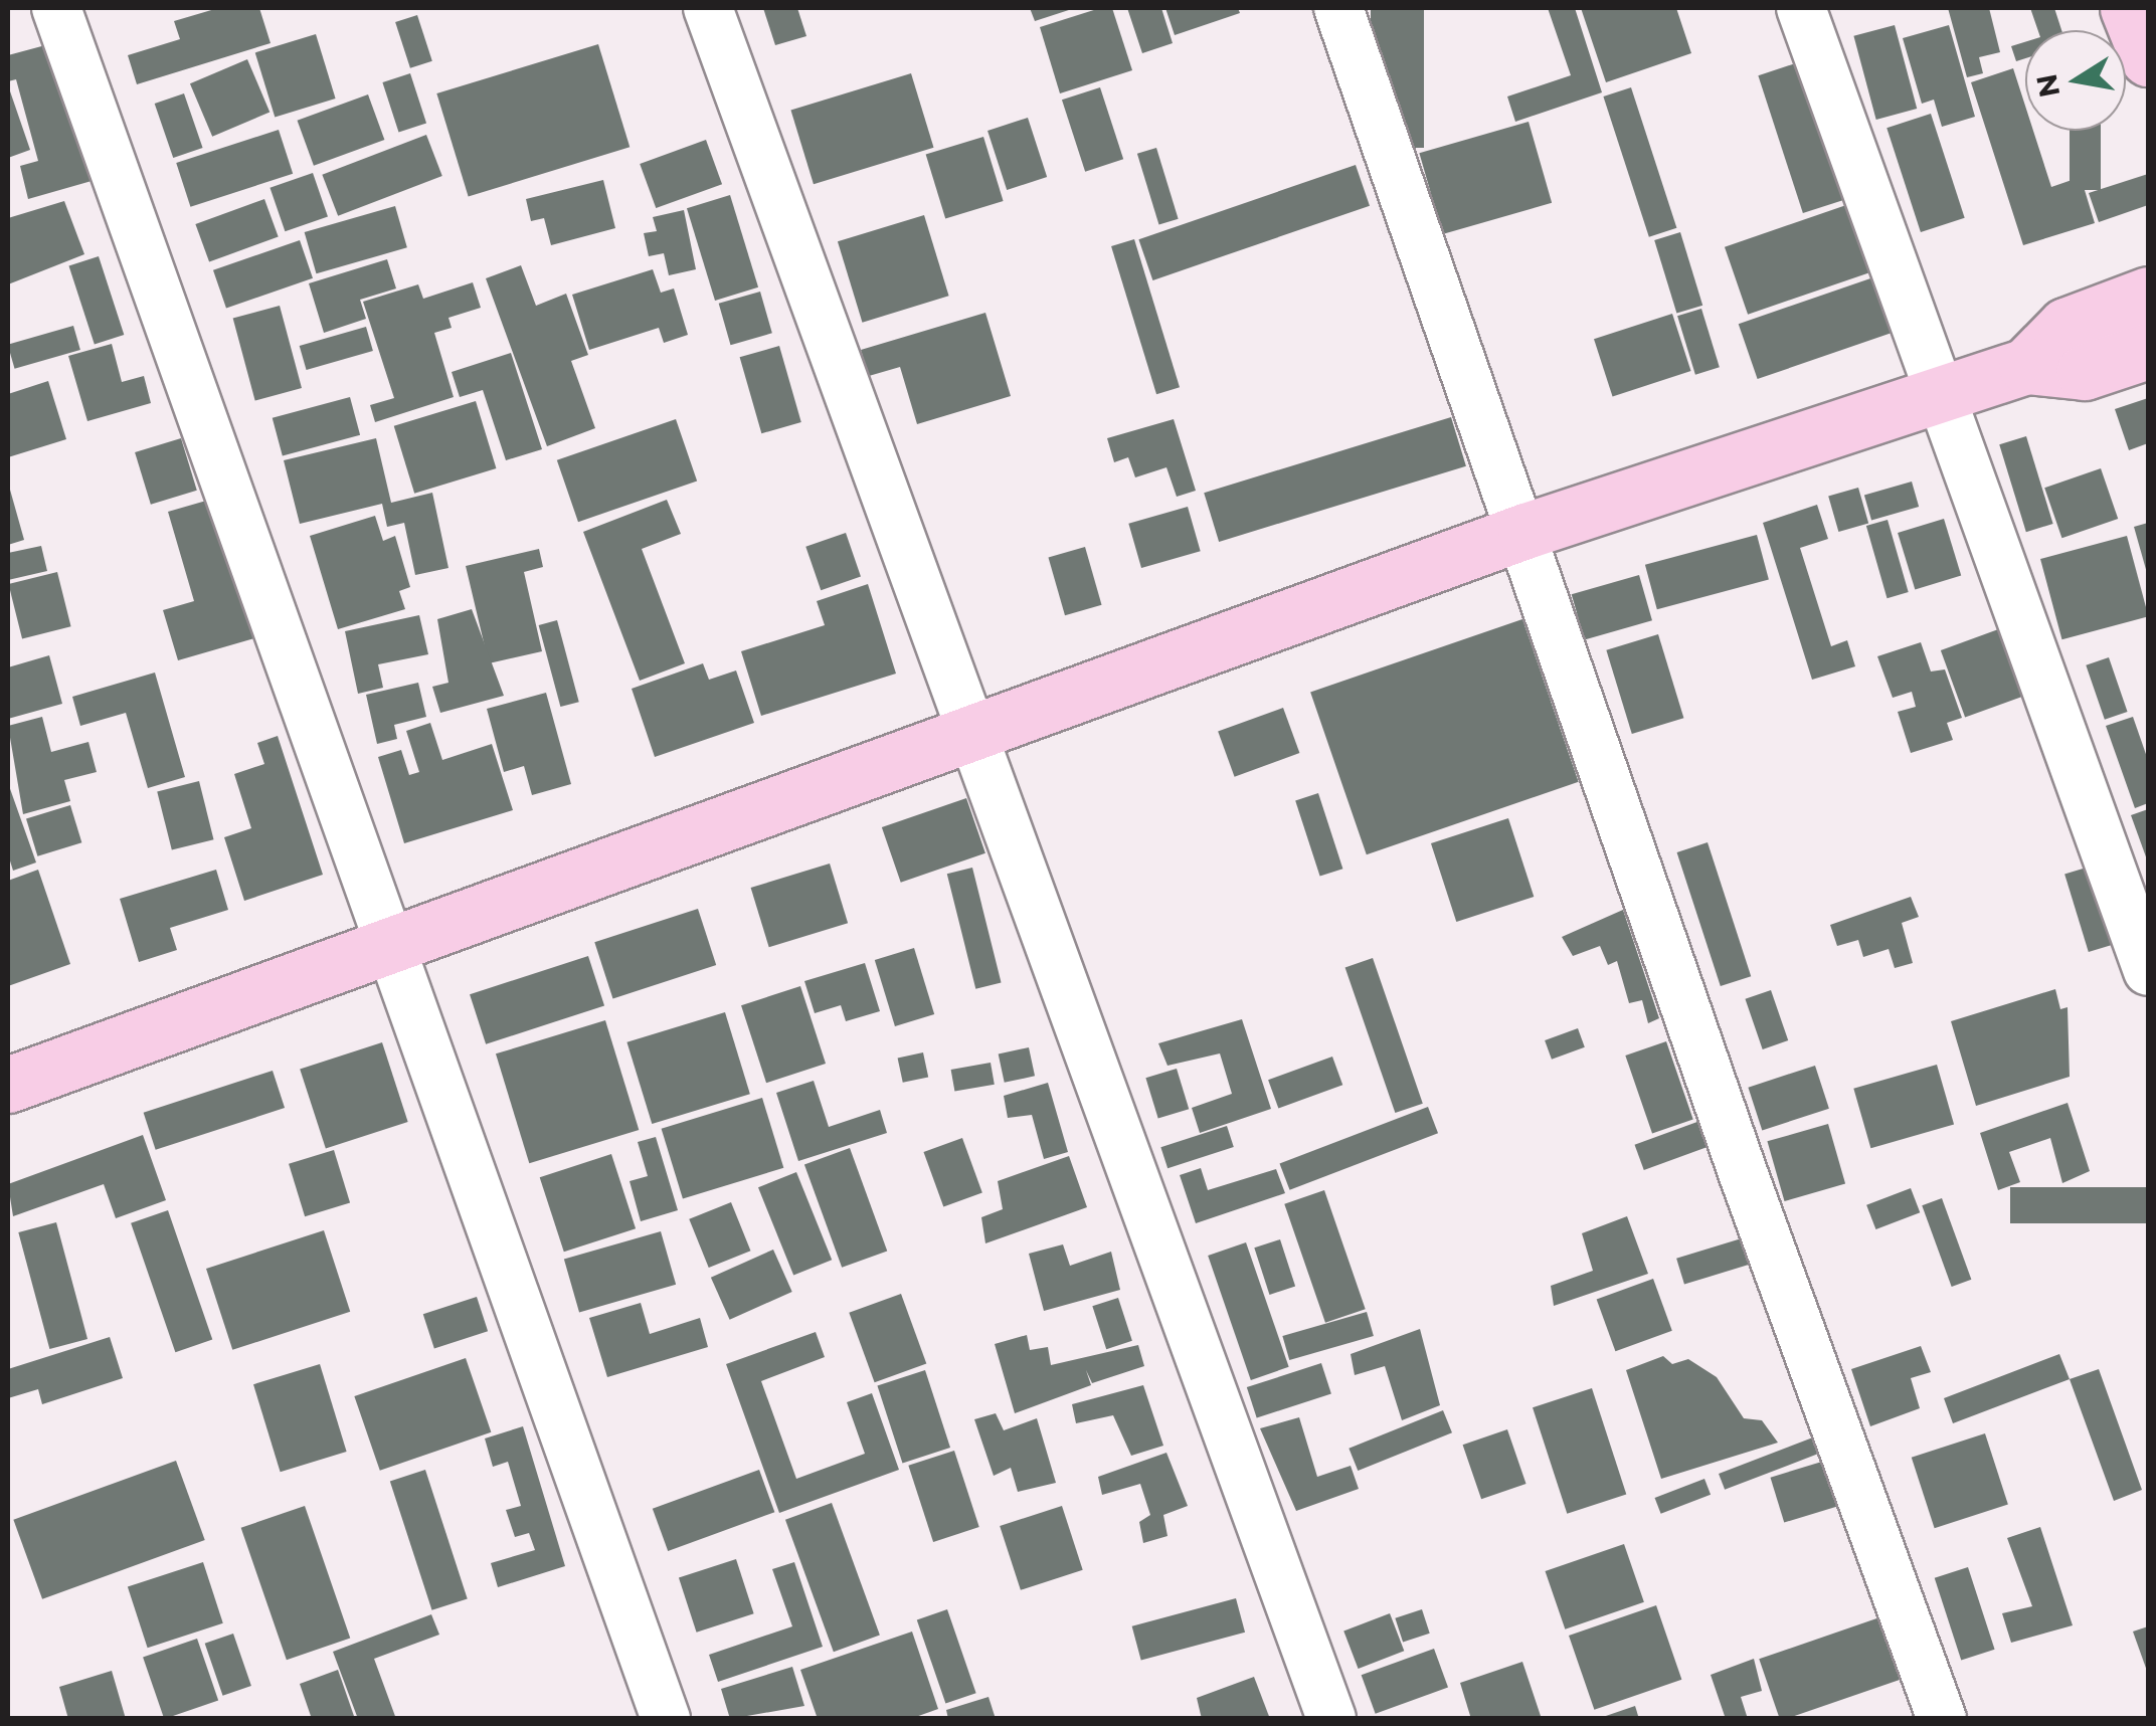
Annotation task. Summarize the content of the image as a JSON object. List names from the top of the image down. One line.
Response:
{"north":"left"}
